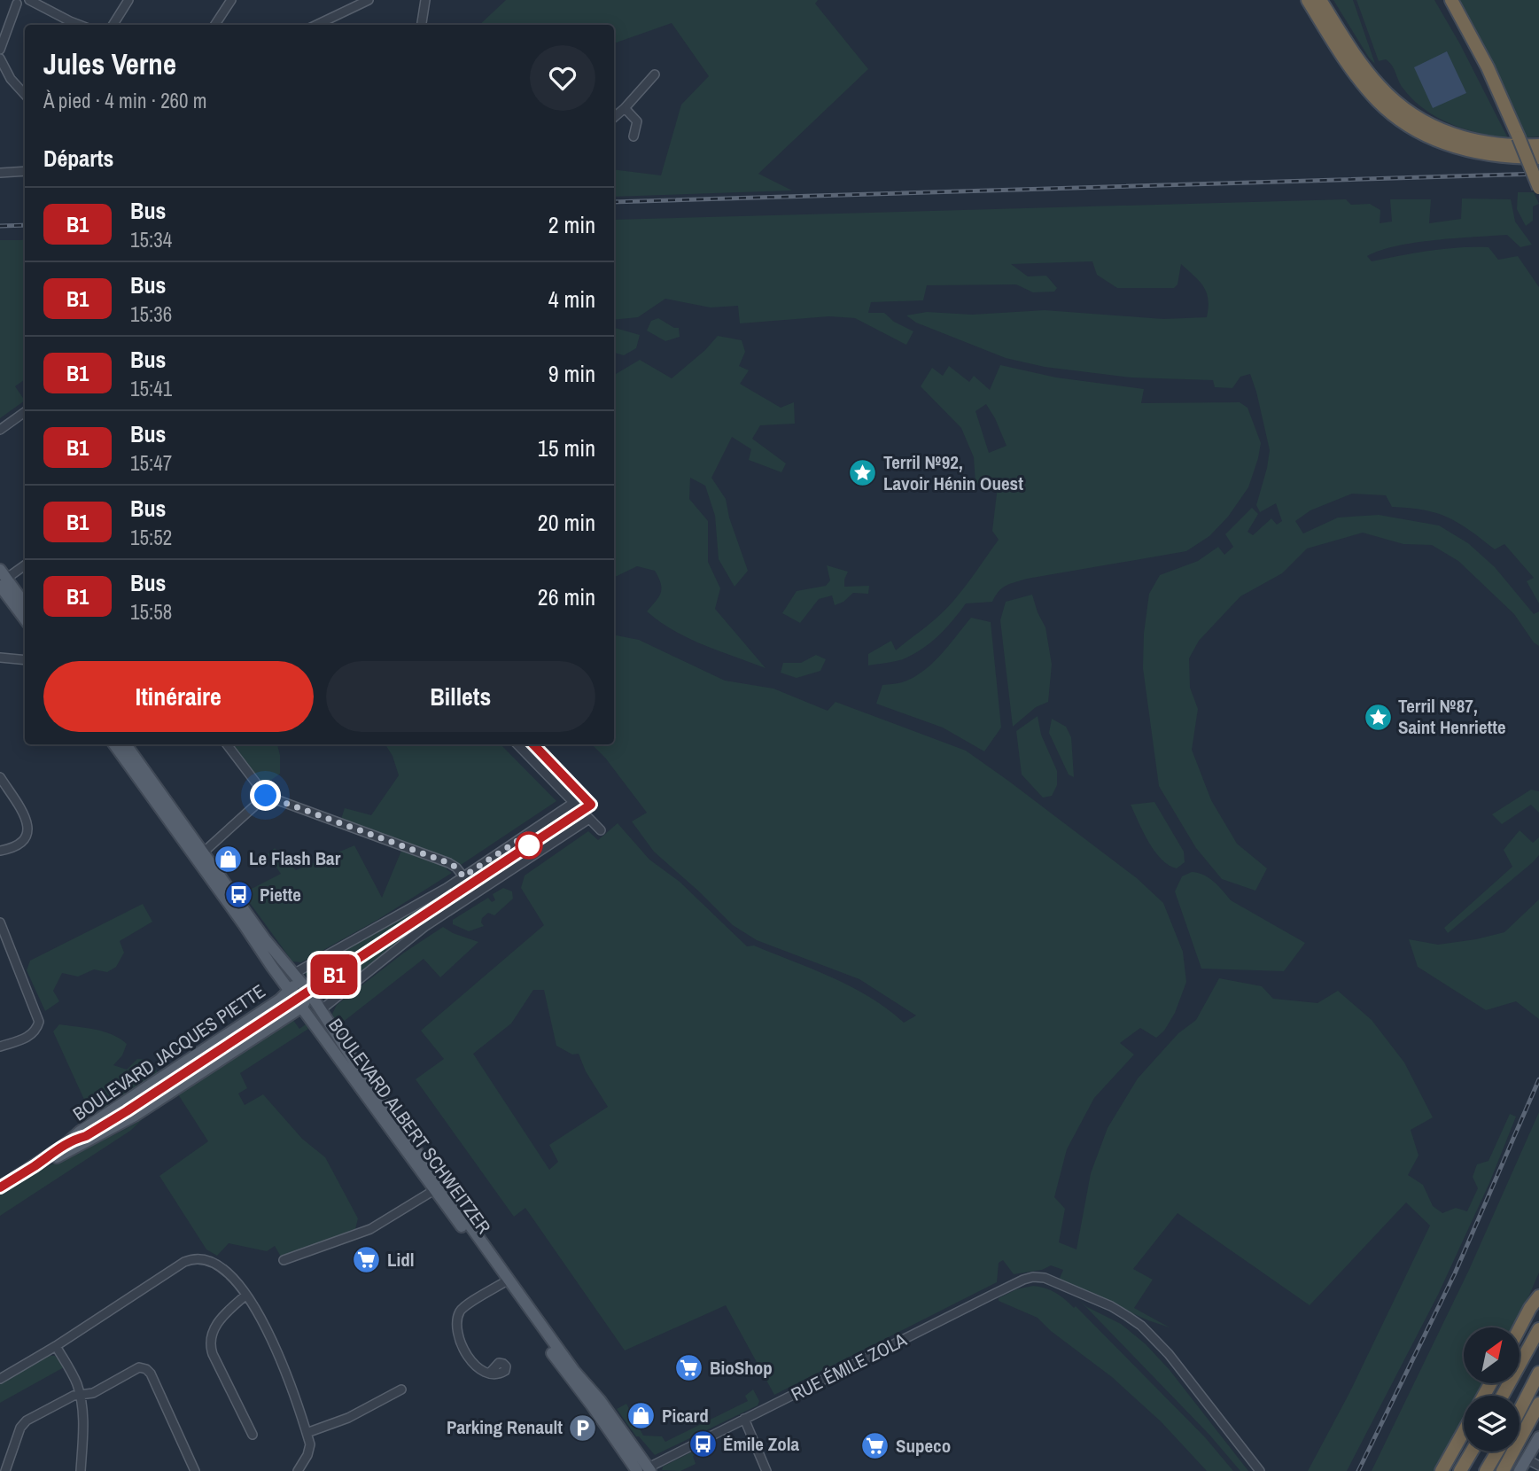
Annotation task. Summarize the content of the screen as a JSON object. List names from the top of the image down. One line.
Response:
{"streets":{"main road":["BOULEVARD JACQUES PIETTE","BOULEVARD ALBERT SCHWEITZER"],"street":["RUE ÉMILE ZOLA"]},"crossings":[["BOULEVARD JACQUES PIETTE","BOULEVARD ALBERT SCHWEITZER"],["BOULEVARD ALBERT SCHWEITZER","RUE ÉMILE ZOLA"]],"places":{"place":["Terril №92, Lavoir Hénin Ouest","Terril №87, Saint Henriette"],"shop":["Le Flash Bar","Picard"],"bus stop":["Piette","Émile Zola"],"supermarket":["Lidl","BioShop","Supeco"],"parking":["Parking Renault"]},"lines":["bus line B1"],"north":"top right","page":{"on_map":"B1","heading":[["Jules Verne","À pied · 4 min · 260 m"],"Départs"],"list":[{"mark":"B1","name":"Bus","note":"15:34","value":"2 min"},{"mark":"B1","name":"Bus","note":"15:36","value":"4 min"},{"mark":"B1","name":"Bus","note":"15:41","value":"9 min"},{"mark":"B1","name":"Bus","note":"15:47","value":"15 min"},{"mark":"B1","name":"Bus","note":"15:52","value":"20 min"},{"mark":"B1","name":"Bus","note":"15:58","value":"26 min"}],"buttons":["Itinéraire","Billets"]}}
